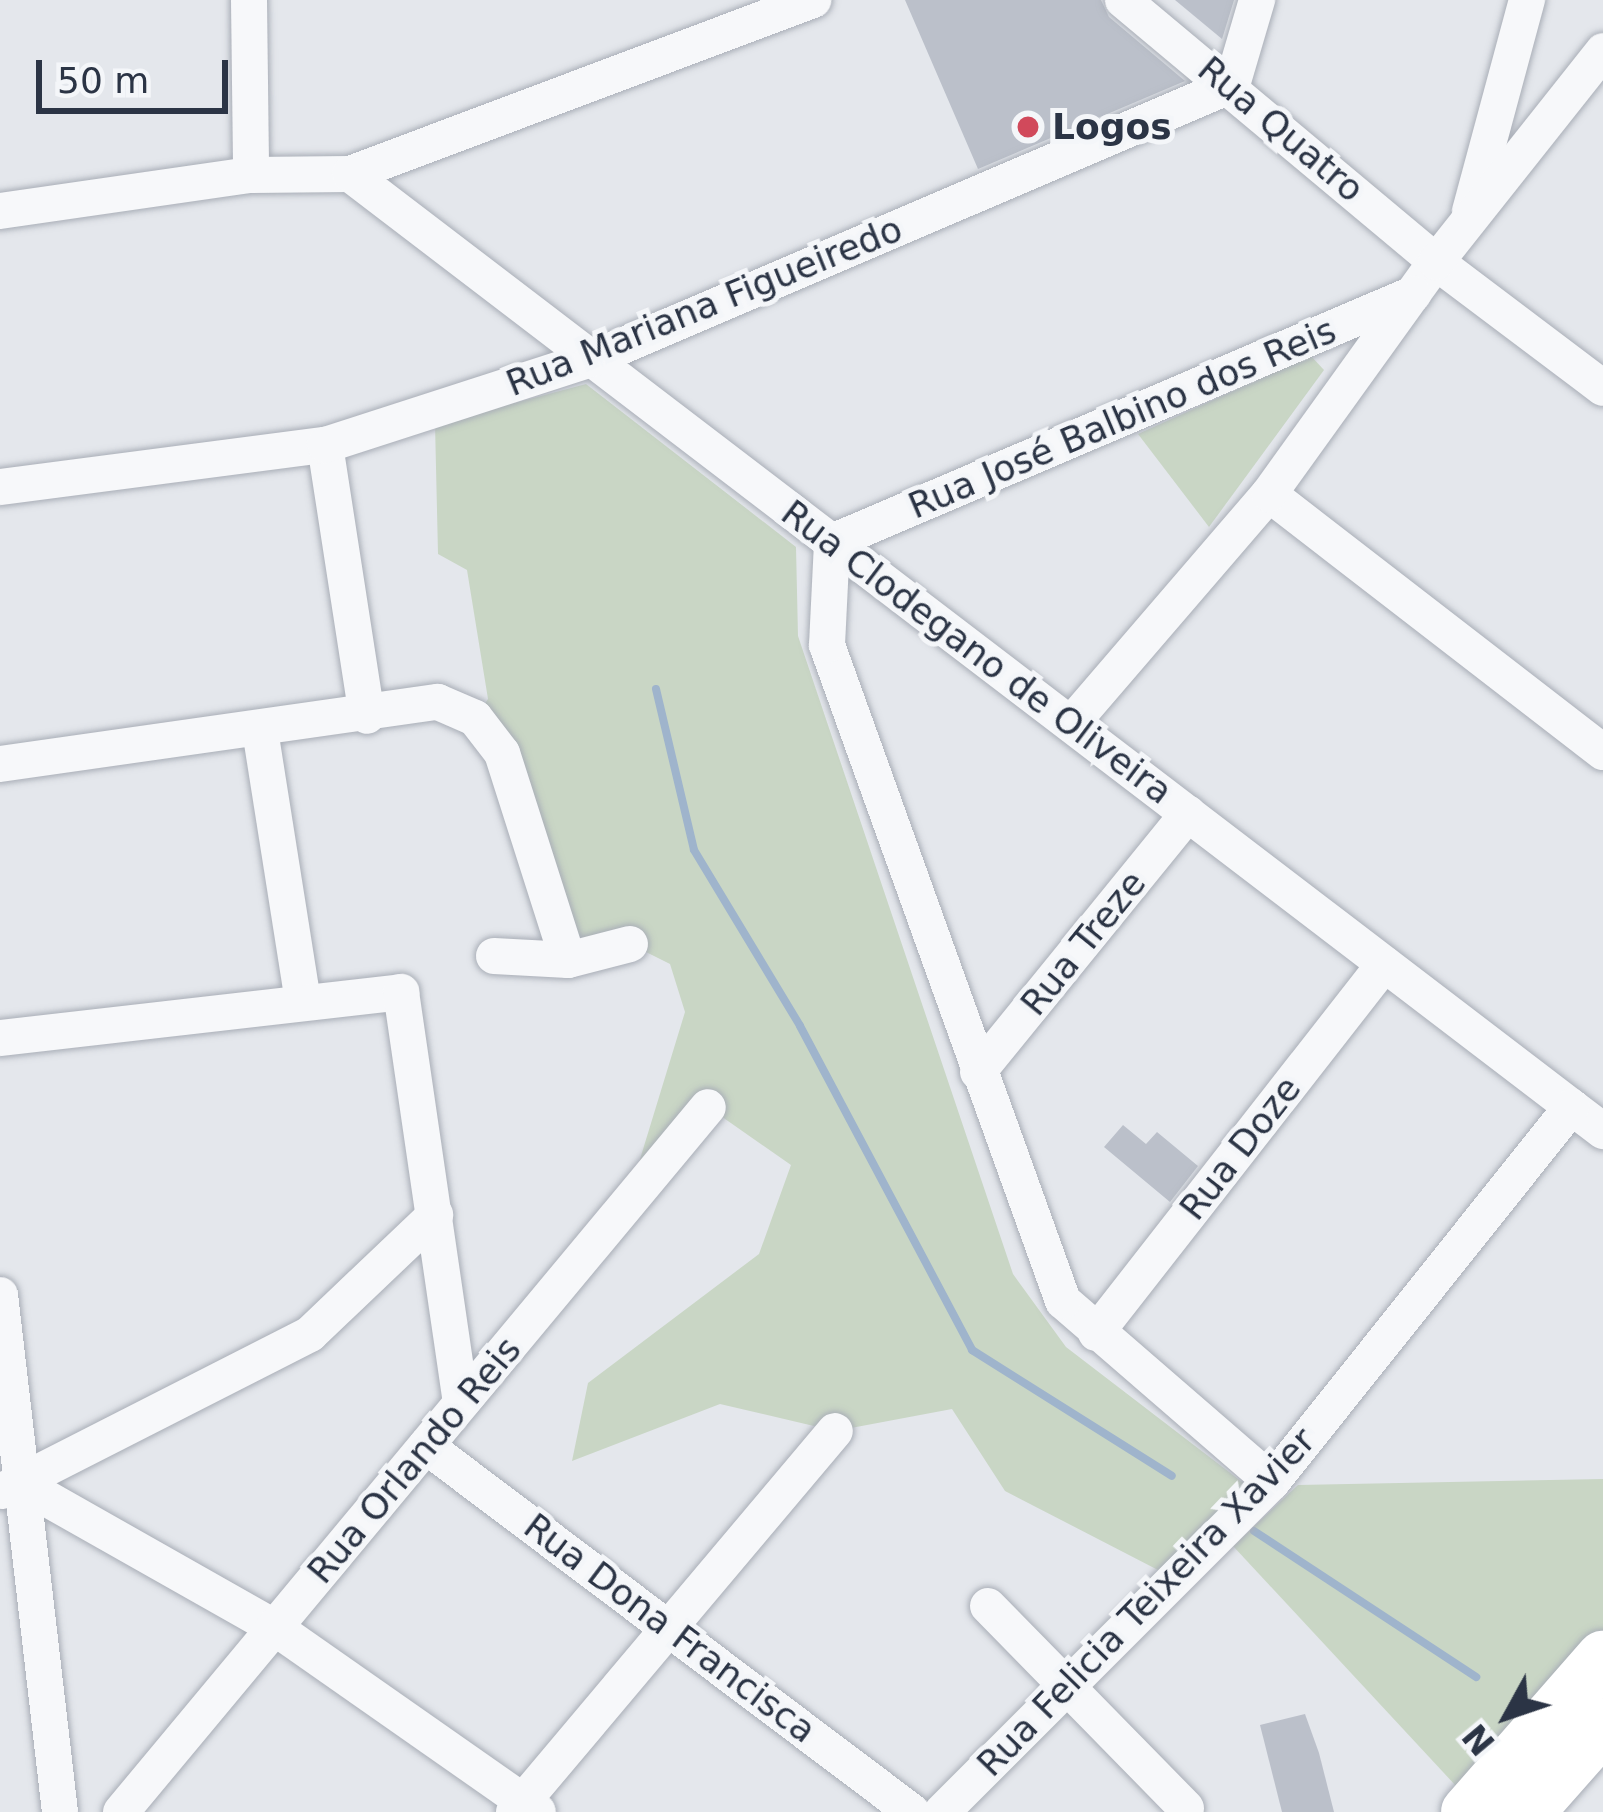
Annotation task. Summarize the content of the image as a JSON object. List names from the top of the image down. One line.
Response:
{"streets":{"street":["Rua Quatro","Rua Mariana Figueiredo","Rua José Balbino dos Reis","Rua Clodegano de Oliveira","Rua Treze","Rua Doze","Rua Orlando Reis","Rua Felicia Teixeira Xavier","Rua Dona Francisca"]},"crossings":[["Rua Quatro","Rua Mariana Figueiredo"],["Rua Mariana Figueiredo","Rua Clodegano de Oliveira"],["Rua José Balbino dos Reis","Rua Clodegano de Oliveira"],["Rua Clodegano de Oliveira","Rua Treze"],["Rua Clodegano de Oliveira","Rua Doze"],["Rua Clodegano de Oliveira","Rua Felicia Teixeira Xavier"],["Rua Orlando Reis","Rua Dona Francisca"]],"places":["Logos"],"scale_bar":"50 m","north":"bottom left"}
